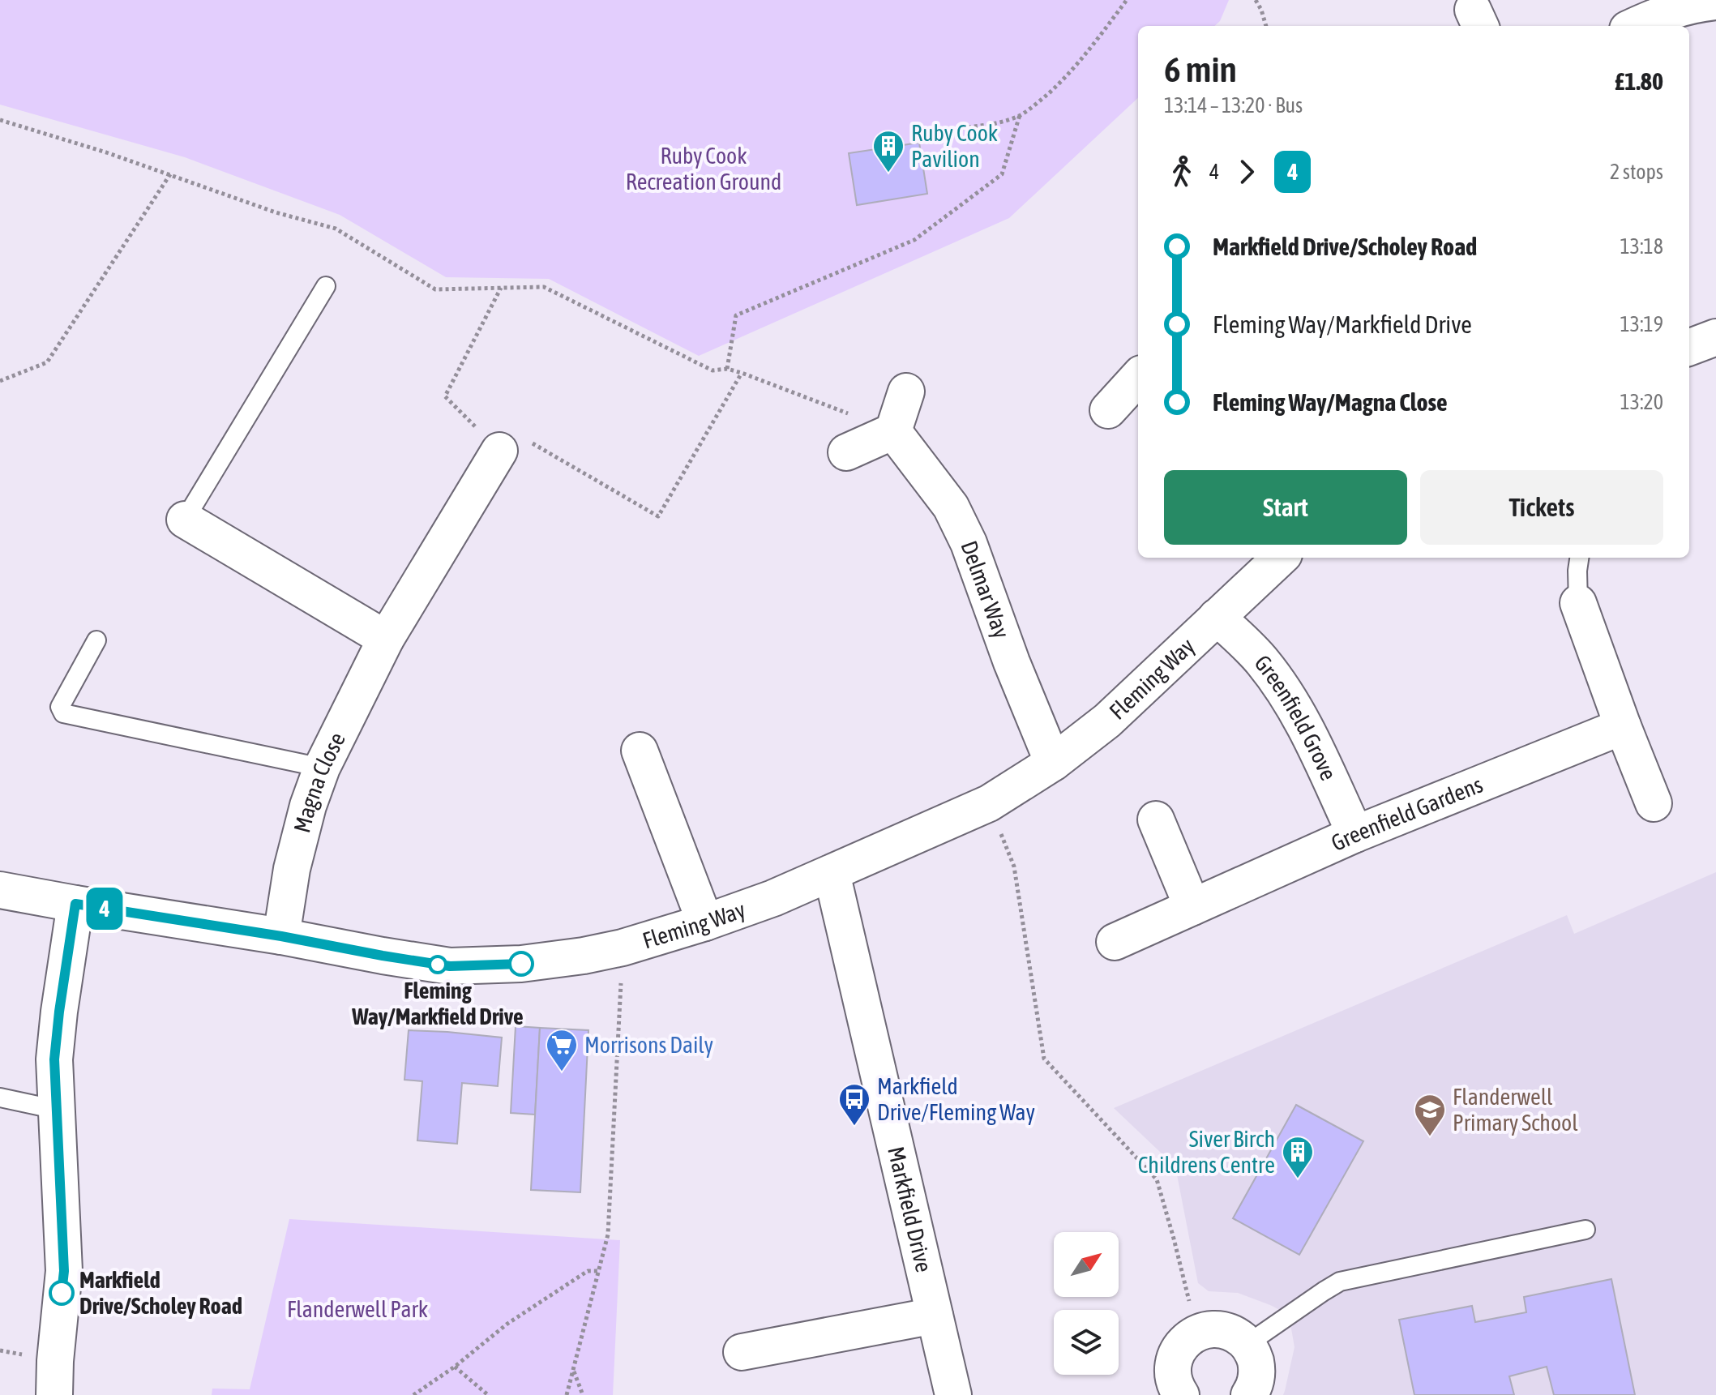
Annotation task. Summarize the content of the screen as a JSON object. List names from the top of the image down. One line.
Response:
{"streets":{"street":["Delmar Way","Fleming Way","Greenfield Grove","Magna Close","Greenfield Gardens","Markfield Drive"]},"crossings":[["Delmar Way","Fleming Way"],["Fleming Way","Greenfield Grove"],["Fleming Way","Magna Close"],["Fleming Way","Markfield Drive"],["Greenfield Grove","Greenfield Gardens"]],"parks":["Ruby Cook Recreation Ground","Flanderwell Park"],"places":{"building":["Ruby Cook Pavilion","Siver Birch Childrens Centre"],"other":["Fleming Way/Markfield Drive","Markfield Drive/Scholey Road"],"supermarket":["Morrisons Daily"],"bus stop":["Markfield Drive/Fleming Way"],"school or university":["Flanderwell Primary School"]},"lines":["bus line 4"],"north":"top right","page":{"on_map":"4","heading":["6 min","13:14 – 13:20 · Bus","£1.80"],"legs":["4","4","2 stops"],"list":[{"name":"Markfield Drive/Scholey Road","value":"13:18"},{"name":"Fleming Way/Markfield Drive","value":"13:19"},{"name":"Fleming Way/Magna Close","value":"13:20"}],"buttons":["Start","Tickets"]}}
